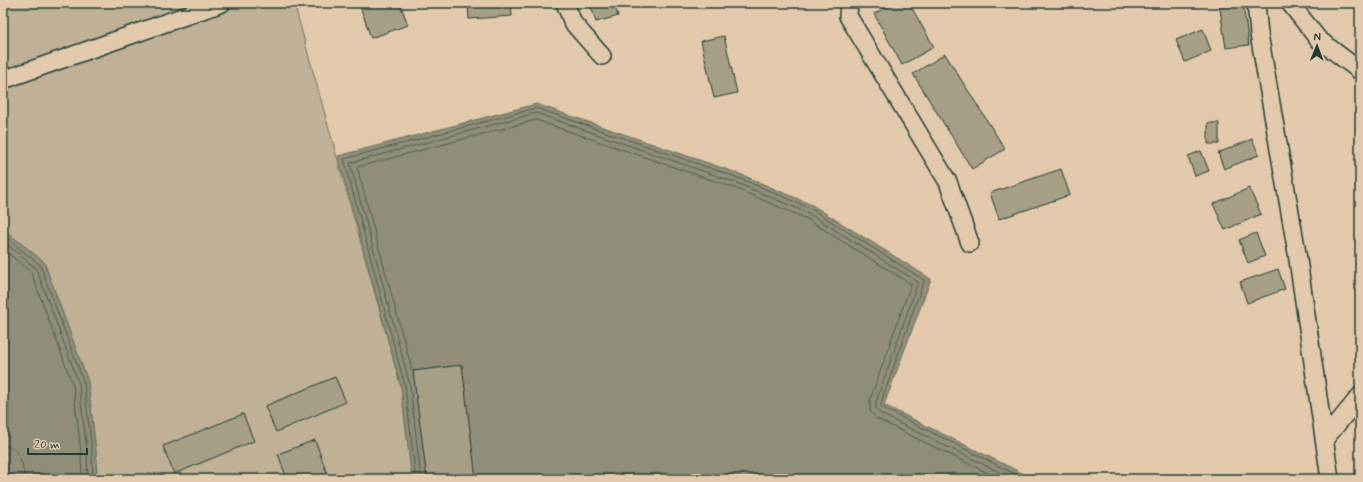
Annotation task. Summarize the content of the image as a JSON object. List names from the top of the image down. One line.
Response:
{"scale_bar":"20 m","north":"top"}
